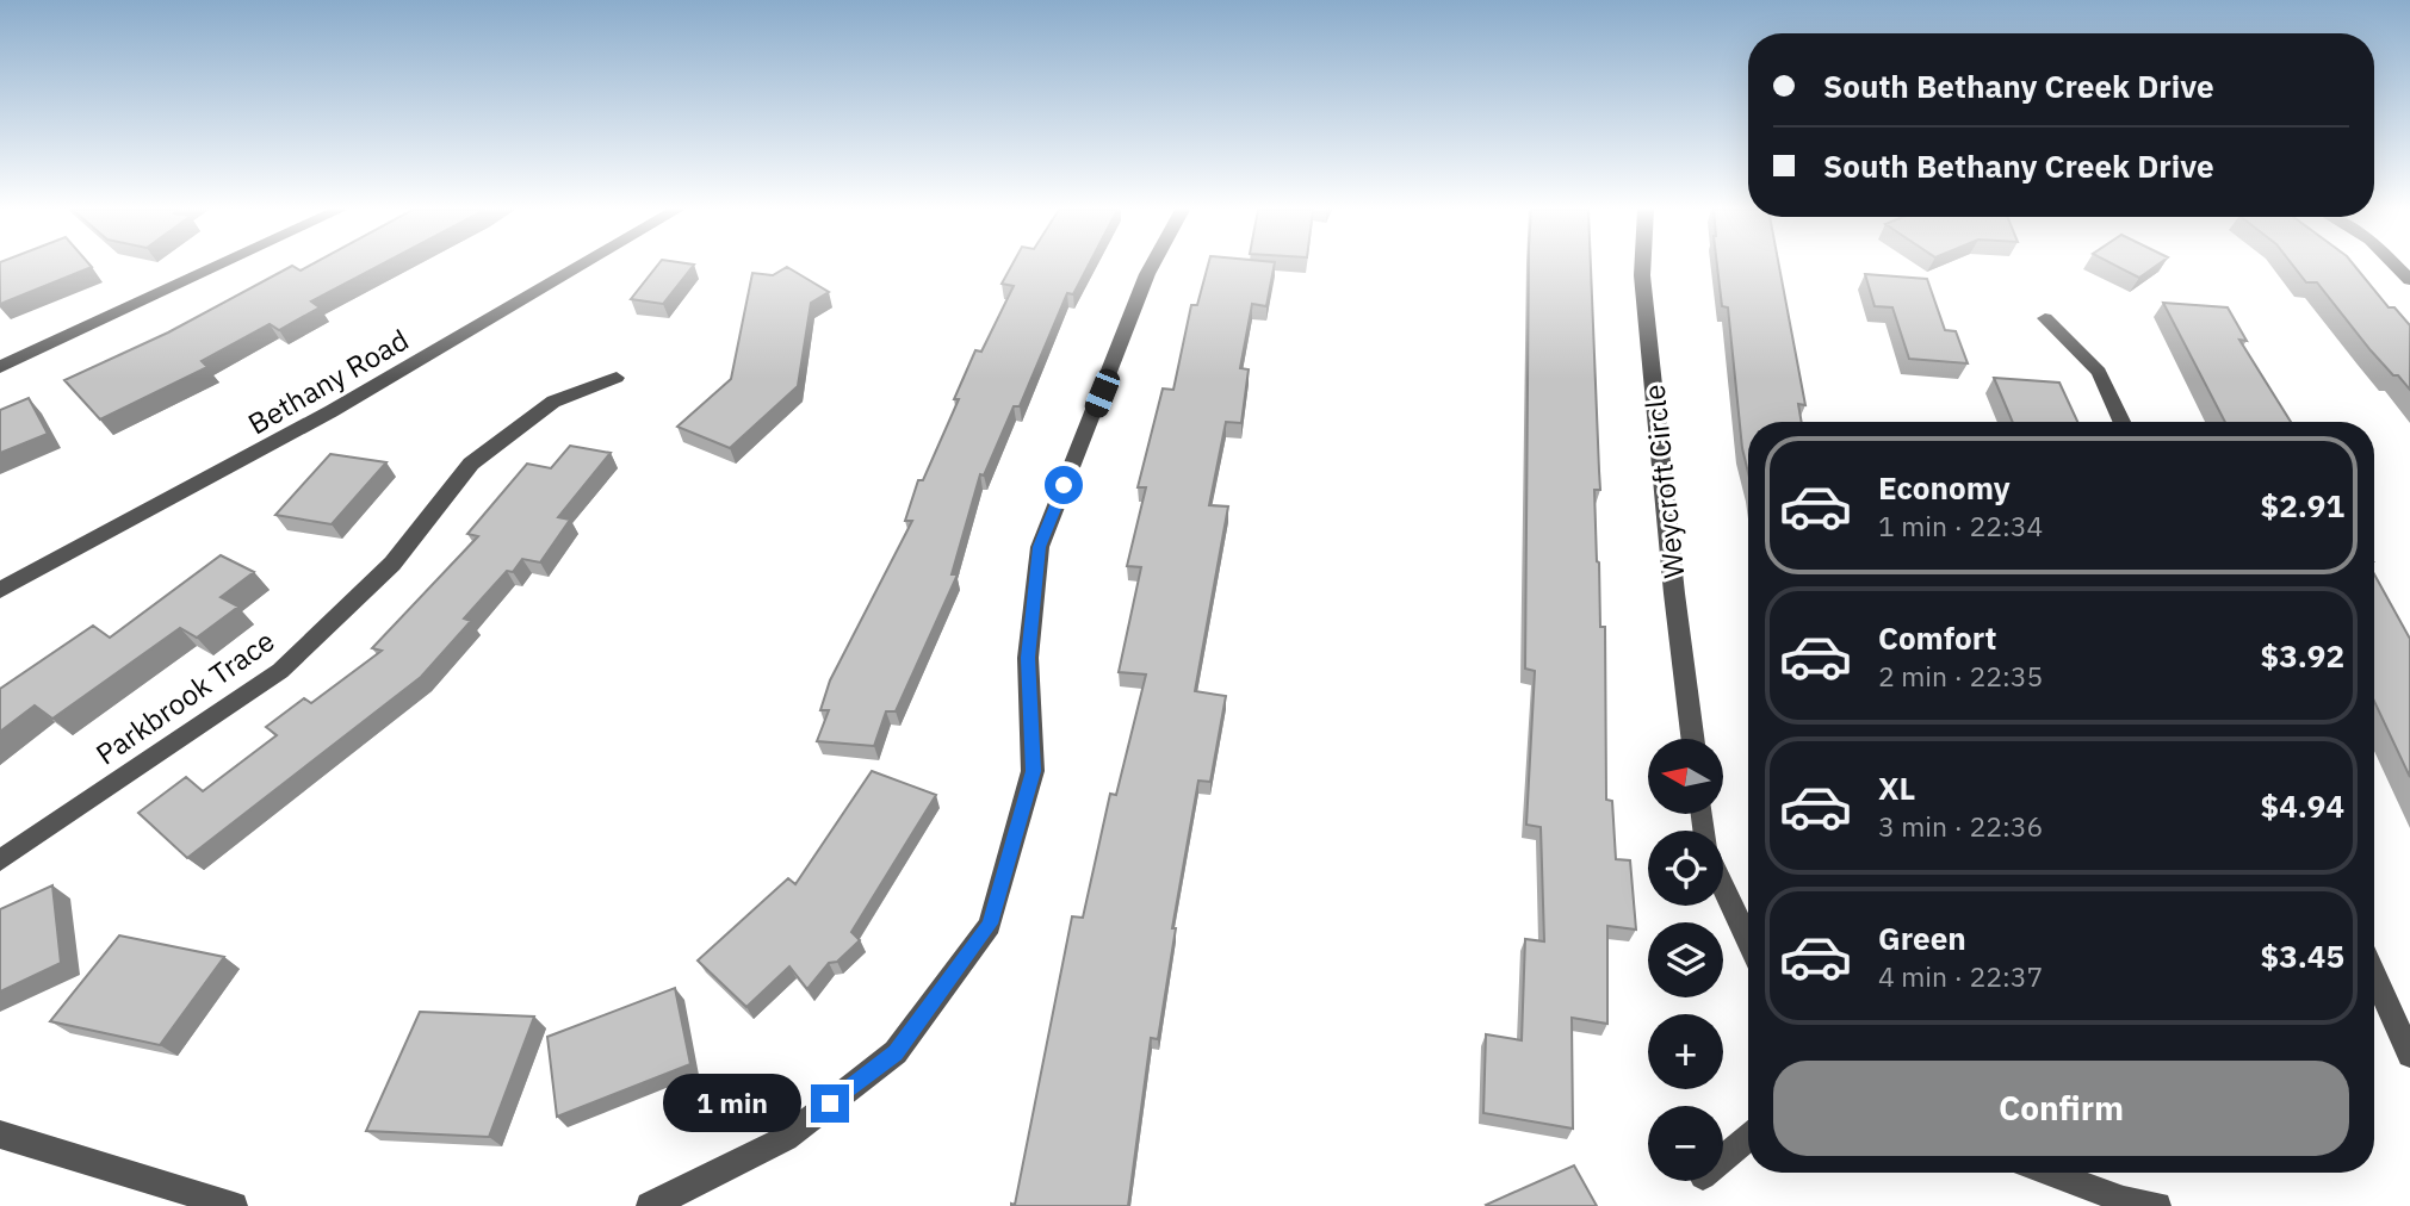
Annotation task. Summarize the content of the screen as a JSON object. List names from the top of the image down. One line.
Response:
{"streets":{"street":["Bethany Road","Weycroft Circle","Parkbrook Trace"]},"north":"left","page":{"banner":["South Bethany Creek Drive","South Bethany Creek Drive"],"list":[{"name":"Economy","note":"1 min · 22:34","value":"$2.91"},{"name":"Comfort","note":"2 min · 22:35","value":"$3.92"},{"name":"XL","note":"3 min · 22:36","value":"$4.94"},{"name":"Green","note":"4 min · 22:37","value":"$3.45"}],"map_buttons":["+","−"],"buttons":"Confirm","bubble":"1 min"}}
